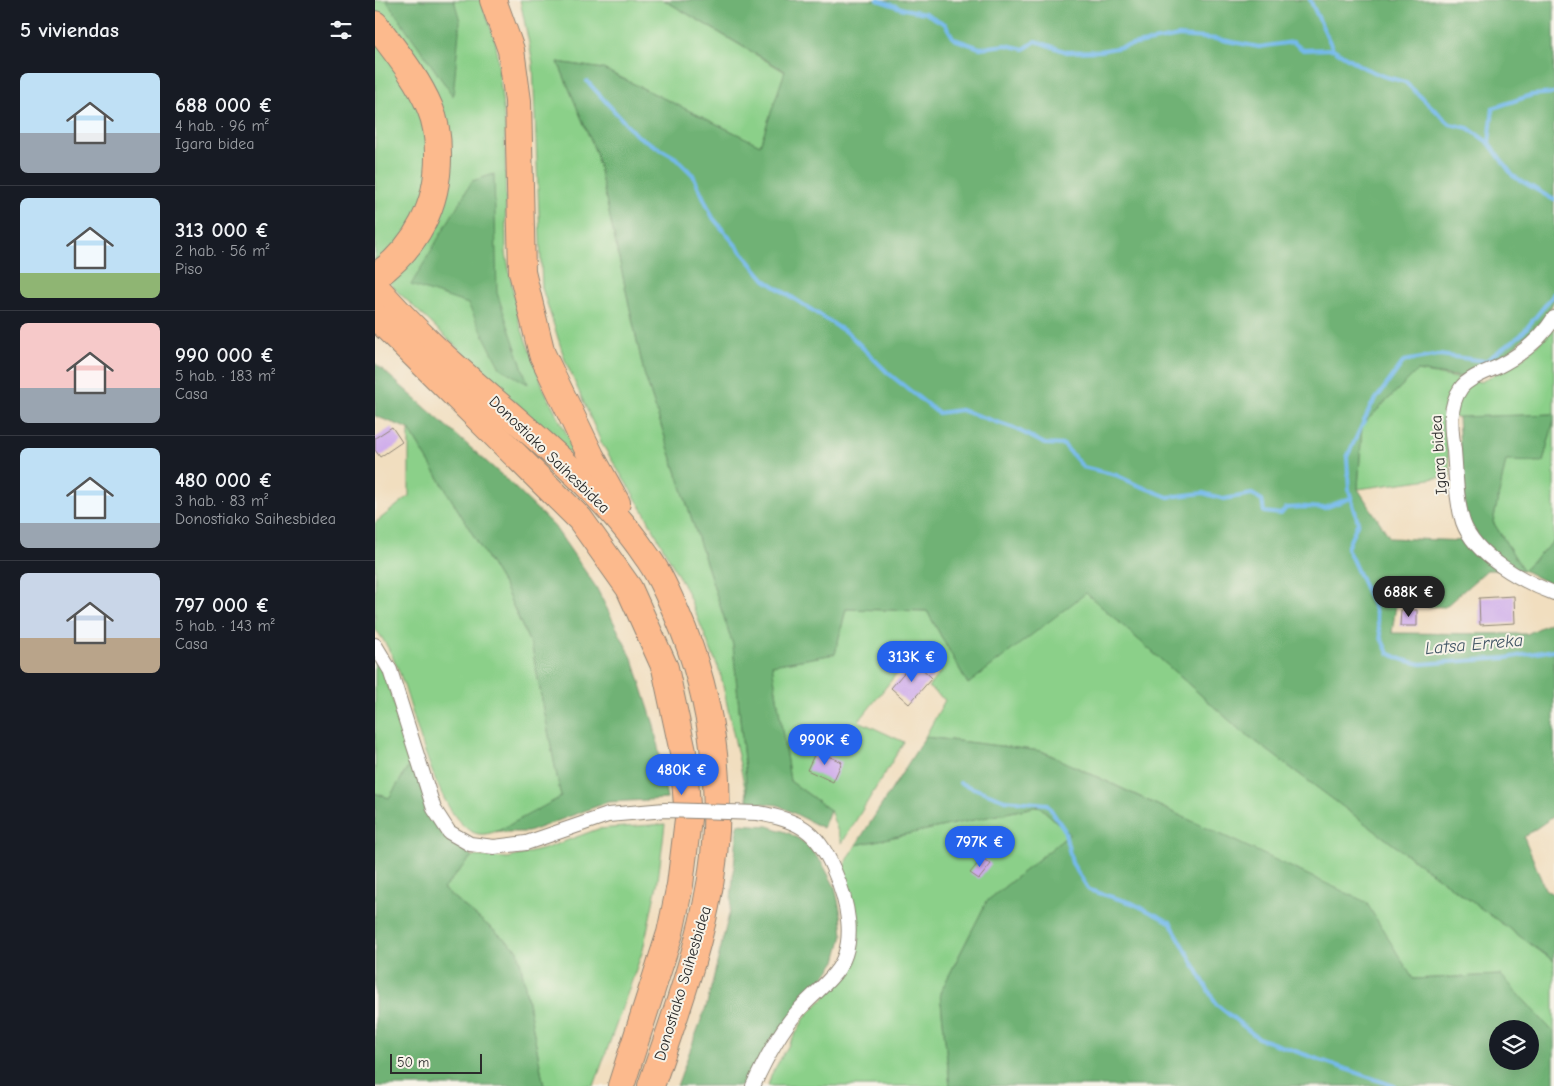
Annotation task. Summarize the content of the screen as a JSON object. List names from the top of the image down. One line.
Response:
{"streets":{"highway":["Donostiako Saihesbidea"],"street":["Igara bidea"]},"water":["Latsa Erreka"],"scale_bar":"50 m","page":{"heading":"5 viviendas","list":[{"name":"688 000 €","note":"4 hab. · 96 m² · Igara bidea"},{"name":"313 000 €","note":"2 hab. · 56 m² · Piso"},{"name":"990 000 €","note":"5 hab. · 183 m² · Casa"},{"name":"480 000 €","note":"3 hab. · 83 m² · Donostiako Saihesbidea"},{"name":"797 000 €","note":"5 hab. · 143 m² · Casa"}],"price":["688K €","313K €","990K €","480K €","797K €"],"scale":"50 m"}}
